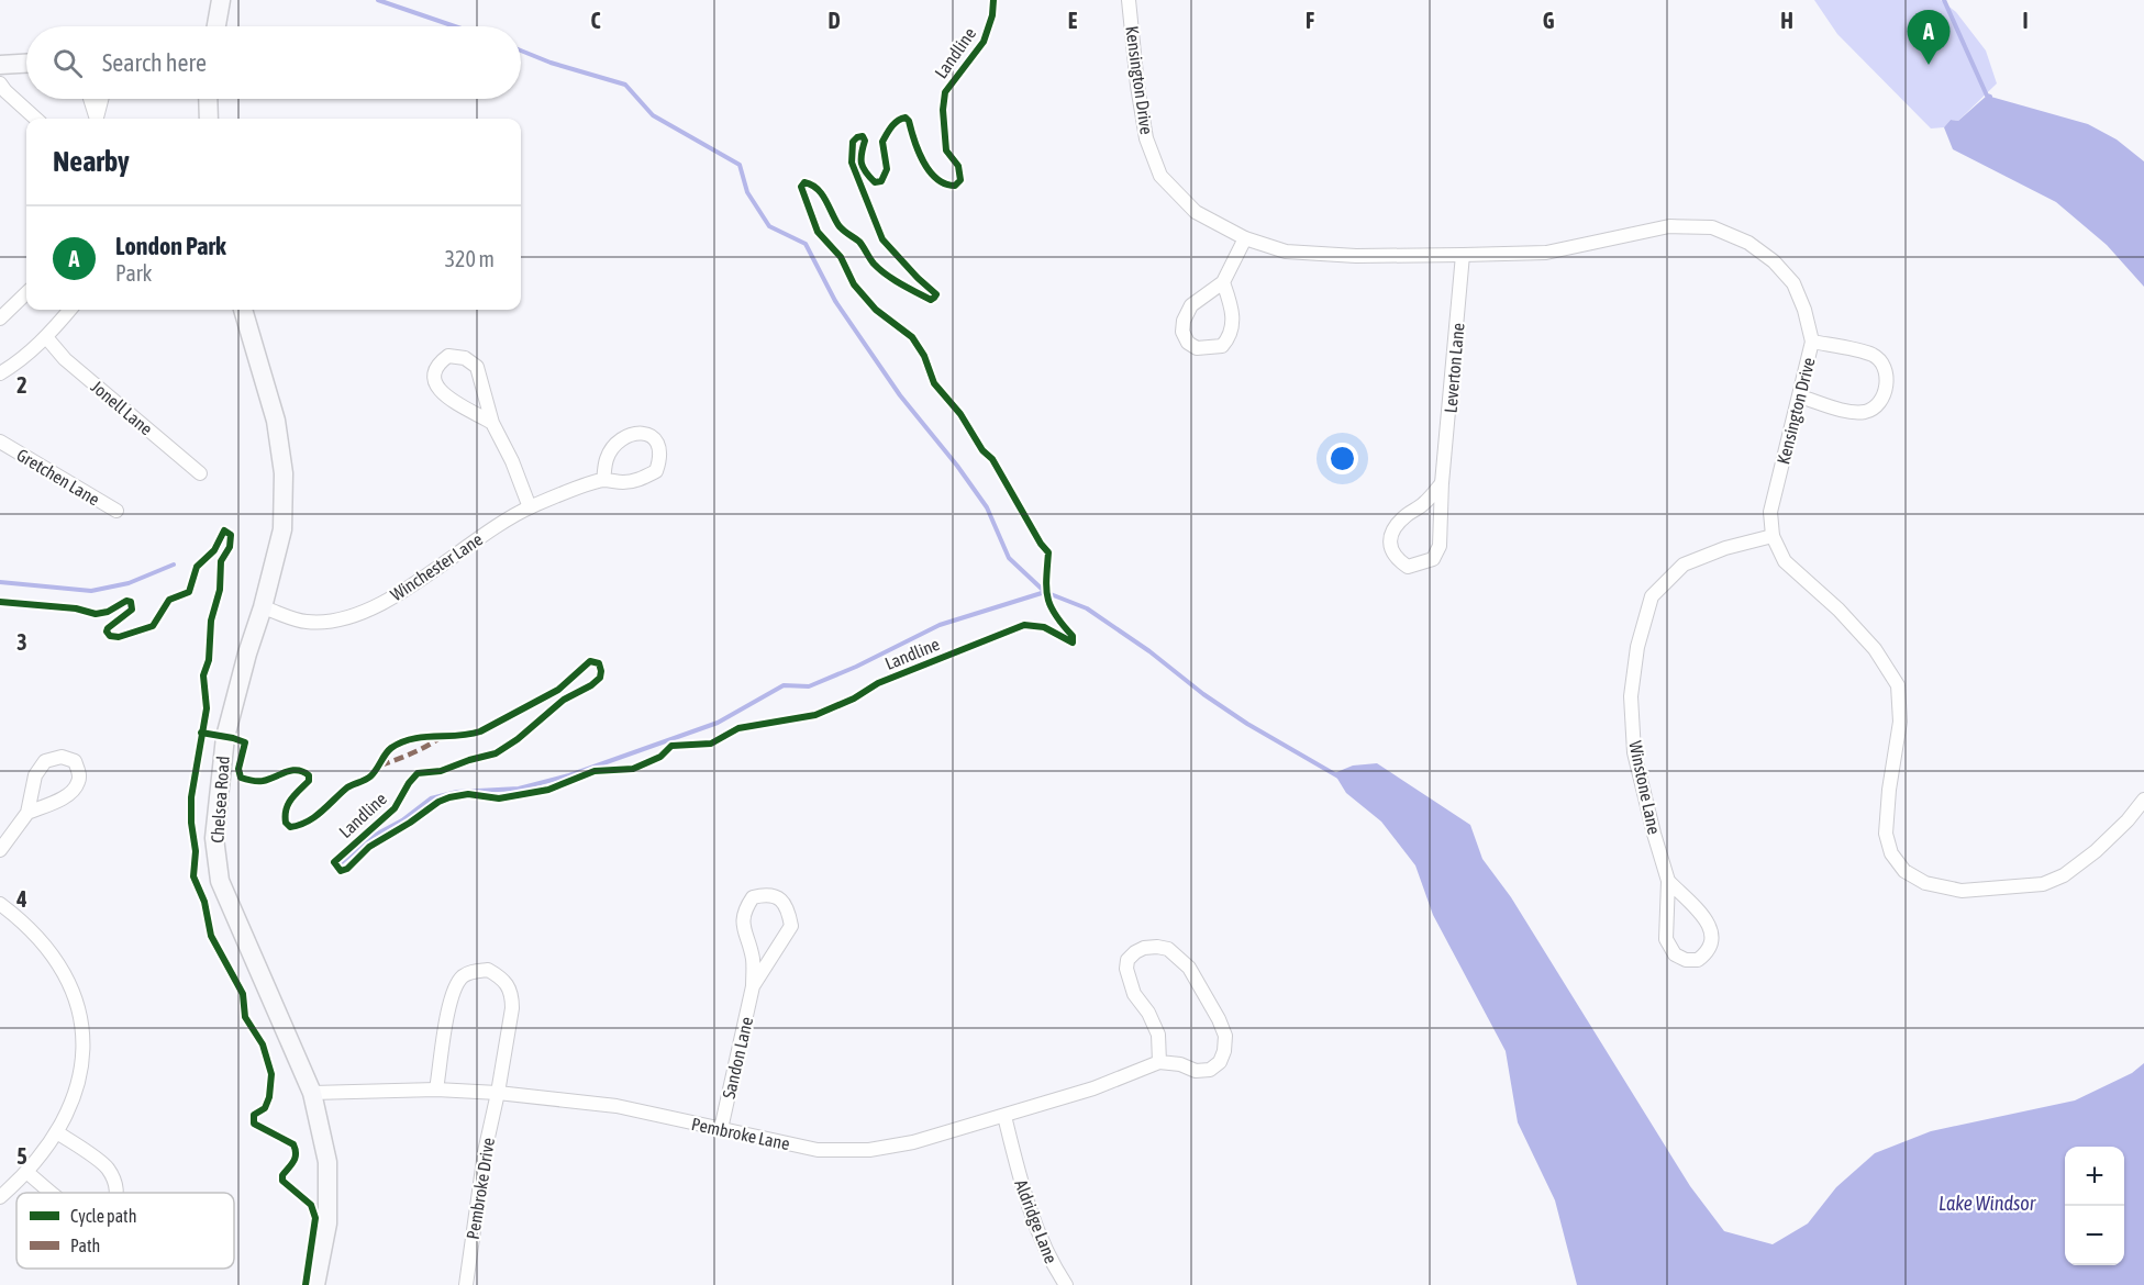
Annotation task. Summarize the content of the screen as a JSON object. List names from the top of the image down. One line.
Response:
{"streets":{"street":["Kensington Drive","Leverton Lane","Jonell Lane","Gretchen Lane","Winchester Lane","Winstone Lane","Chelsea Road","Sandon Lane","Pembroke Lane","Pembroke Drive","Aldridge Lane"],"cycle path":["Landline"]},"crossings":[["Kensington Drive","Leverton Lane"],["Kensington Drive","Winstone Lane"],["Winchester Lane","Chelsea Road"],["Chelsea Road","Pembroke Lane"],["Sandon Lane","Pembroke Lane"],["Pembroke Lane","Pembroke Drive"],["Pembroke Lane","Aldridge Lane"]],"water":["Lake Windsor"],"legend":["Cycle path","Path"],"page":{"pins":"A","search":"Search here","heading":"Nearby","list":[{"mark":"A","name":"London Park","note":"Park","value":"320 m"}],"map_buttons":["+","−"]},"grid":{"columns":["C","D","E","F","G","H","I"],"rows":["2","3","4","5"]}}
